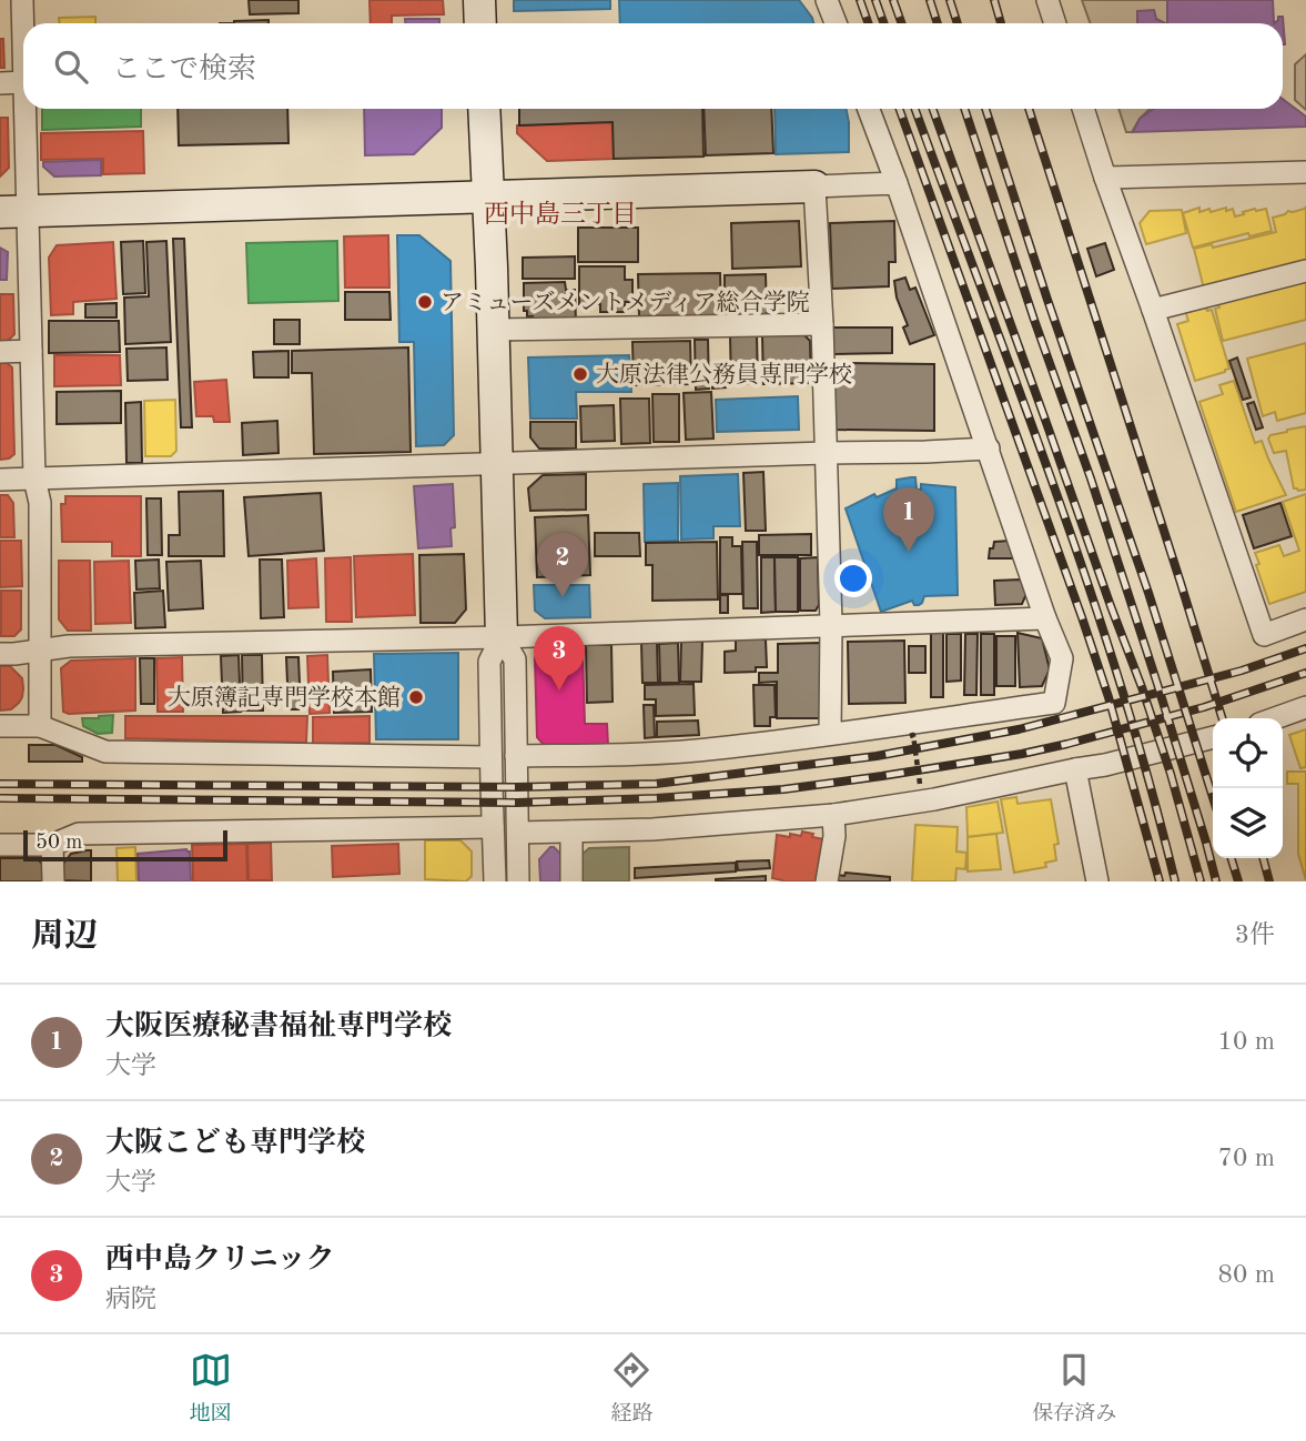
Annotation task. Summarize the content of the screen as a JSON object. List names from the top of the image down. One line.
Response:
{"districts":["西中島三丁目"],"places":["アミューズメントメディア総合学院","大原法律公務員専門学校","大原簿記専門学校本館"],"scale_bar":"50 m","page":{"search":"ここで検索","pins":["1","2","3"],"scale":"50 m","heading":["周辺","3件"],"list":[{"mark":"1","name":"大阪医療秘書福祉専門学校","note":"大学","value":"10 m"},{"mark":"2","name":"大阪こども専門学校","note":"大学","value":"70 m"},{"mark":"3","name":"西中島クリニック","note":"病院","value":"80 m"}],"nav":["地図","経路","保存済み"]}}
